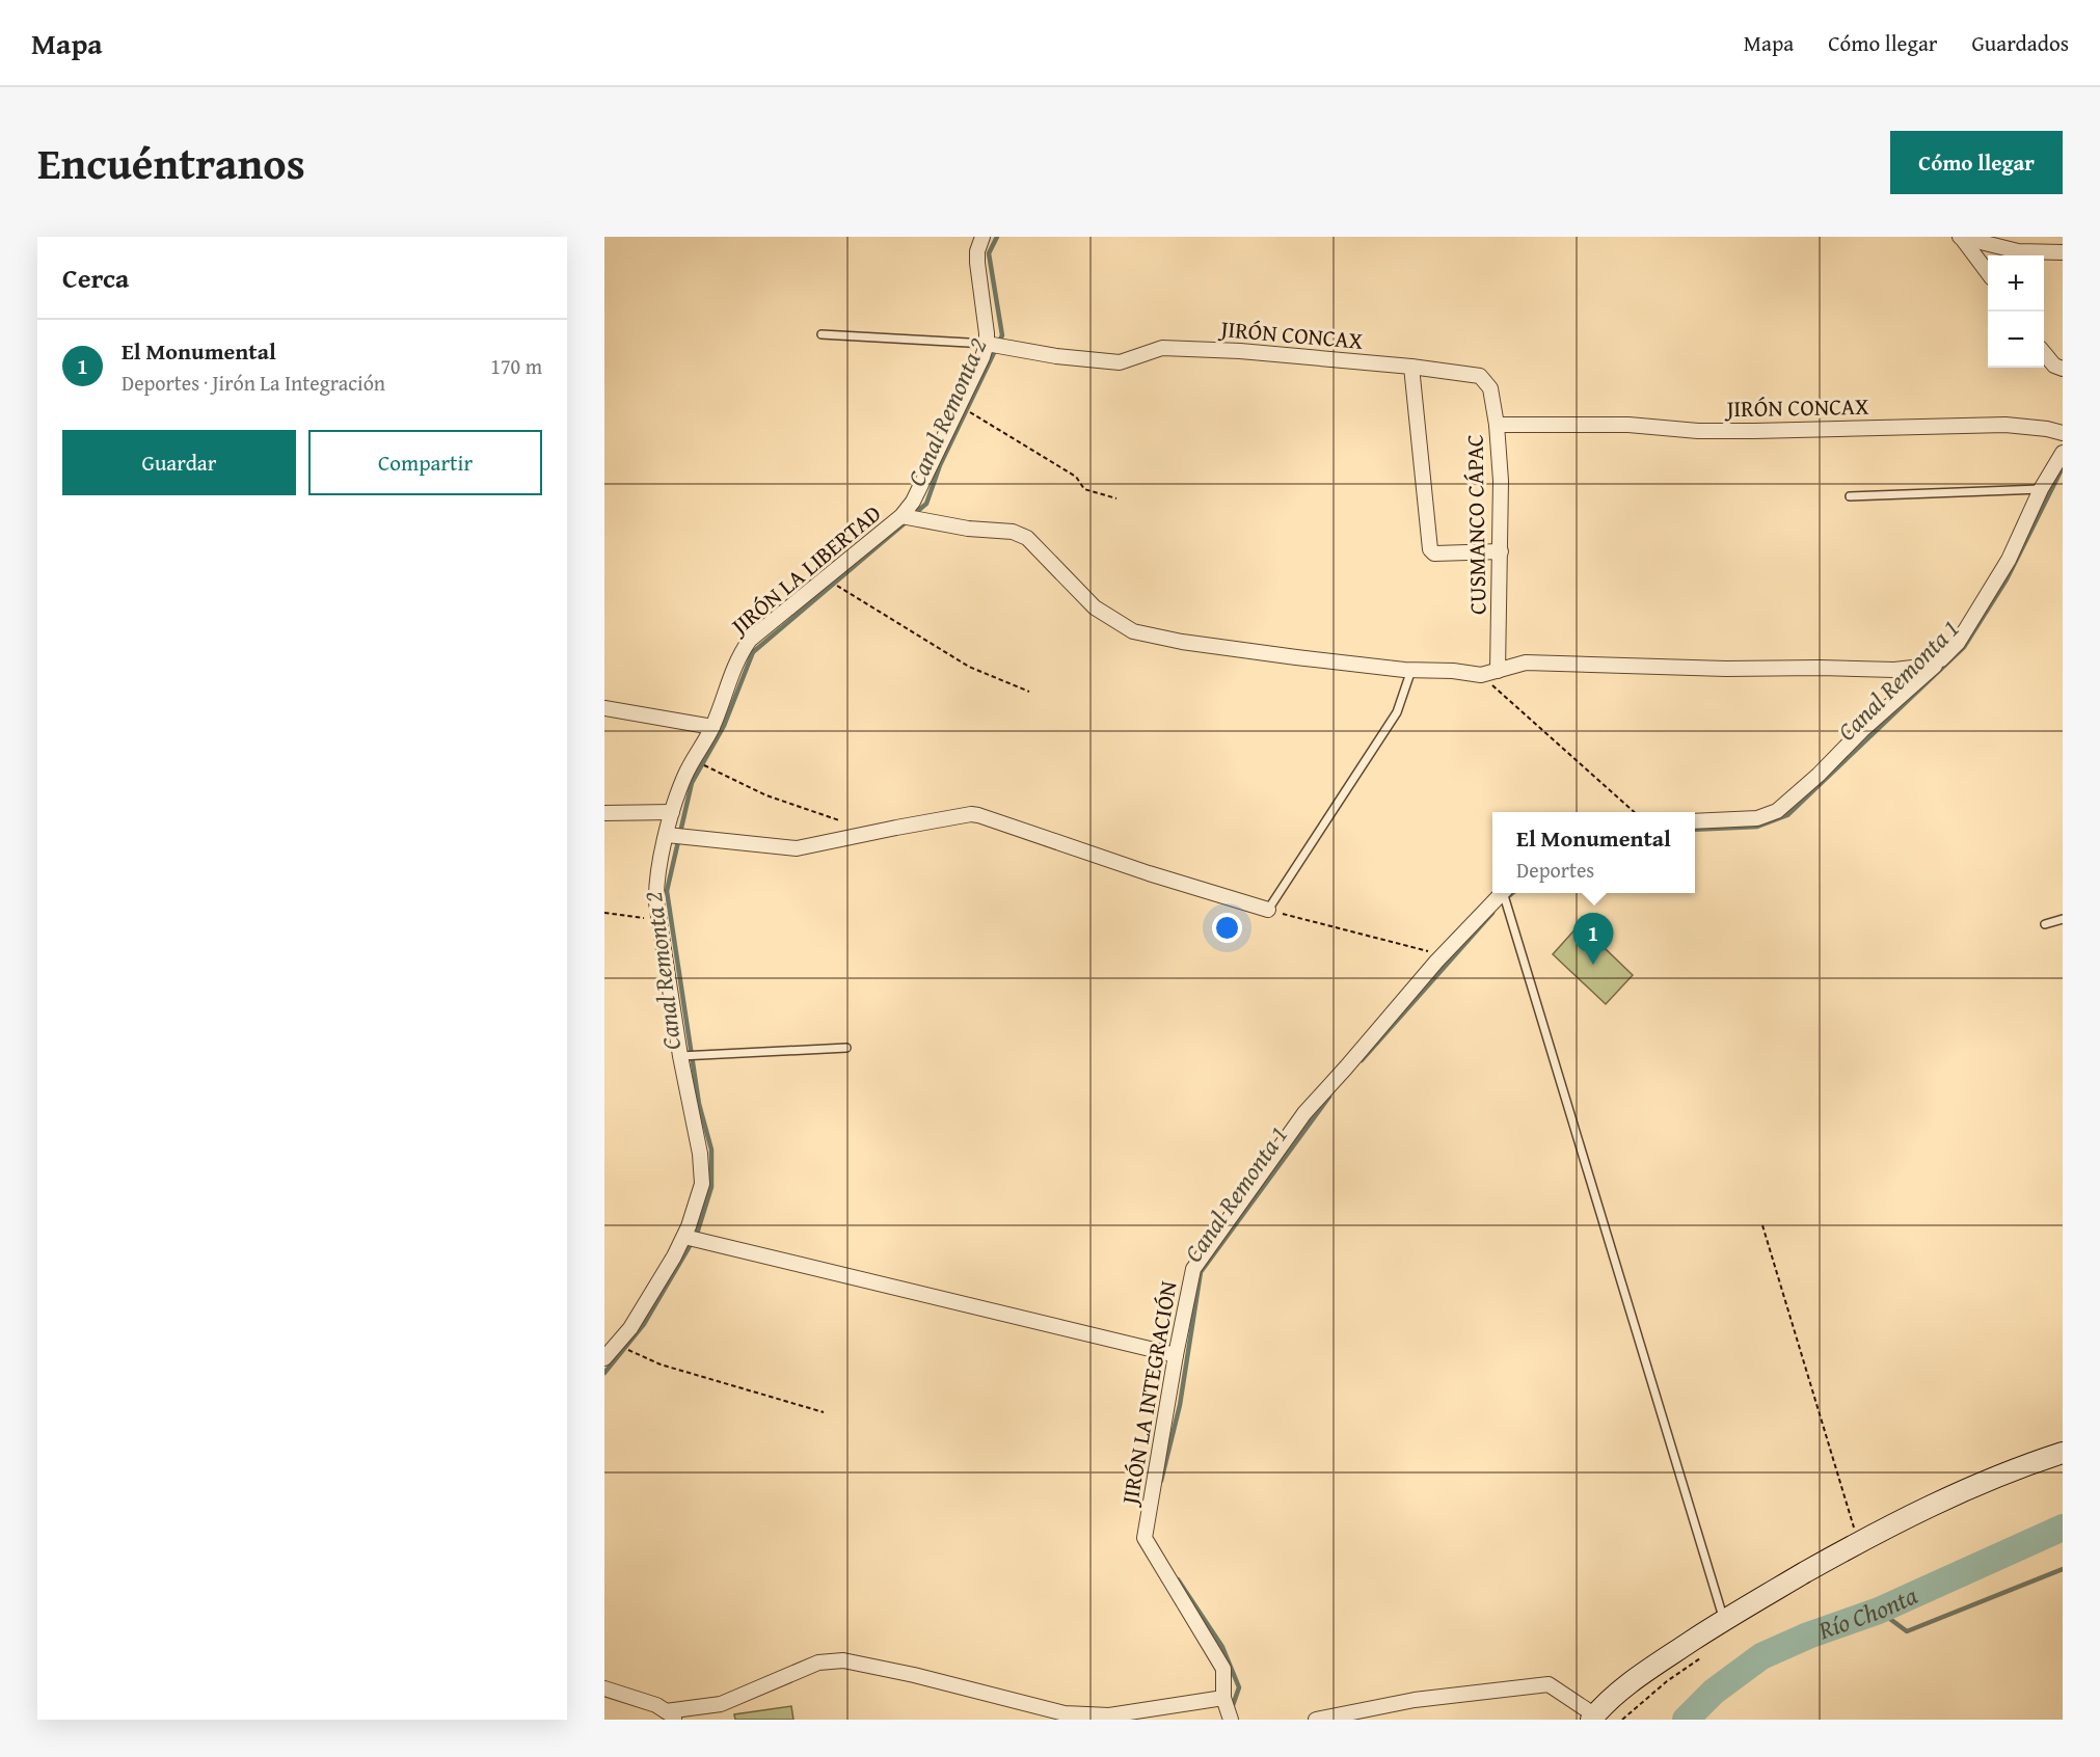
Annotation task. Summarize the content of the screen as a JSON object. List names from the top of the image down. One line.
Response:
{"streets":{"street":["JIRÓN CONCAX","CUSMANCO CÁPAC","JIRÓN LA LIBERTAD","JIRÓN LA INTEGRACIÓN"]},"crossings":[["JIRÓN CONCAX","CUSMANCO CÁPAC"],["JIRÓN CONCAX","JIRÓN LA LIBERTAD"]],"water":["Canal Remonta 2","Canal Remonta 1","Río Chonta"],"page":{"header":"Mapa","nav":["Mapa","Cómo llegar","Guardados"],"title":"Encuéntranos","buttons":["Cómo llegar",["Guardar","Compartir"]],"heading":"Cerca","map_buttons":["+","−"],"list":[{"mark":"1","name":"El Monumental","note":"Deportes · Jirón La Integración","value":"170 m"}],"popup":["El Monumental","Deportes"],"pins":"1"}}
